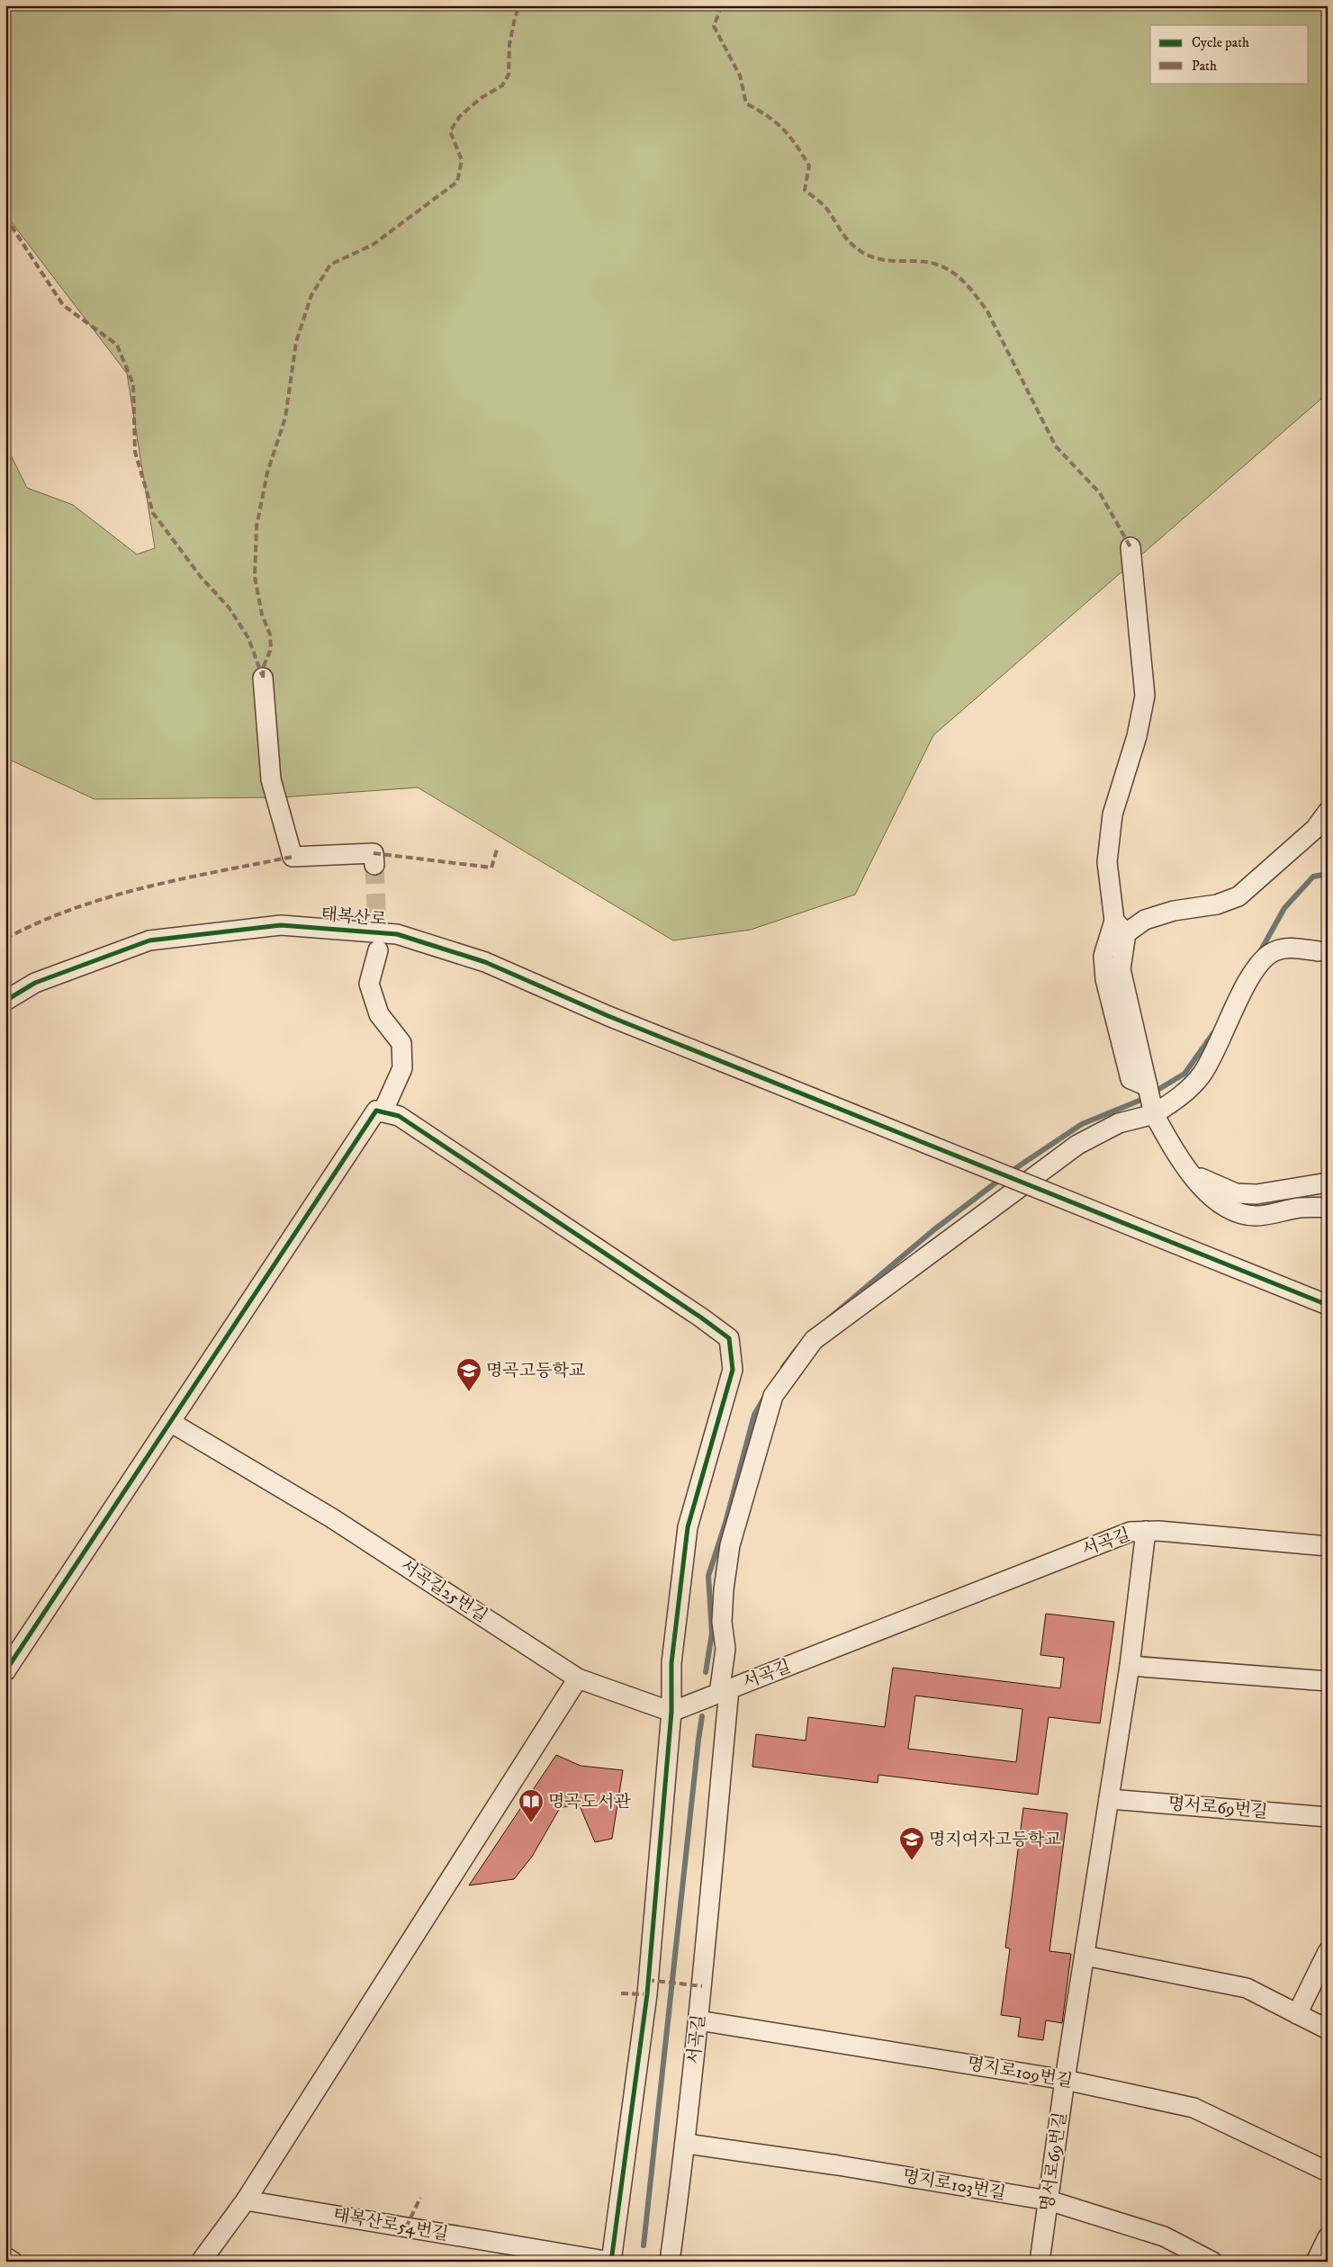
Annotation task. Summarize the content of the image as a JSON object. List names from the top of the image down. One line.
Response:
{"streets":{"street":["태복산로","서곡길","서곡길25번길","명서로69번길","명지로109번길","명지로103번길","태복산로54번길"]},"crossings":[["서곡길","명서로69번길"],["서곡길","명지로109번길"],["서곡길","명지로103번길"],["명서로69번길","명지로109번길"],["명서로69번길","명지로103번길"]],"places":{"school or university":["명곡고등학교","명지여자고등학교"],"library":["명곡도서관"]},"legend":["Cycle path","Path"]}
